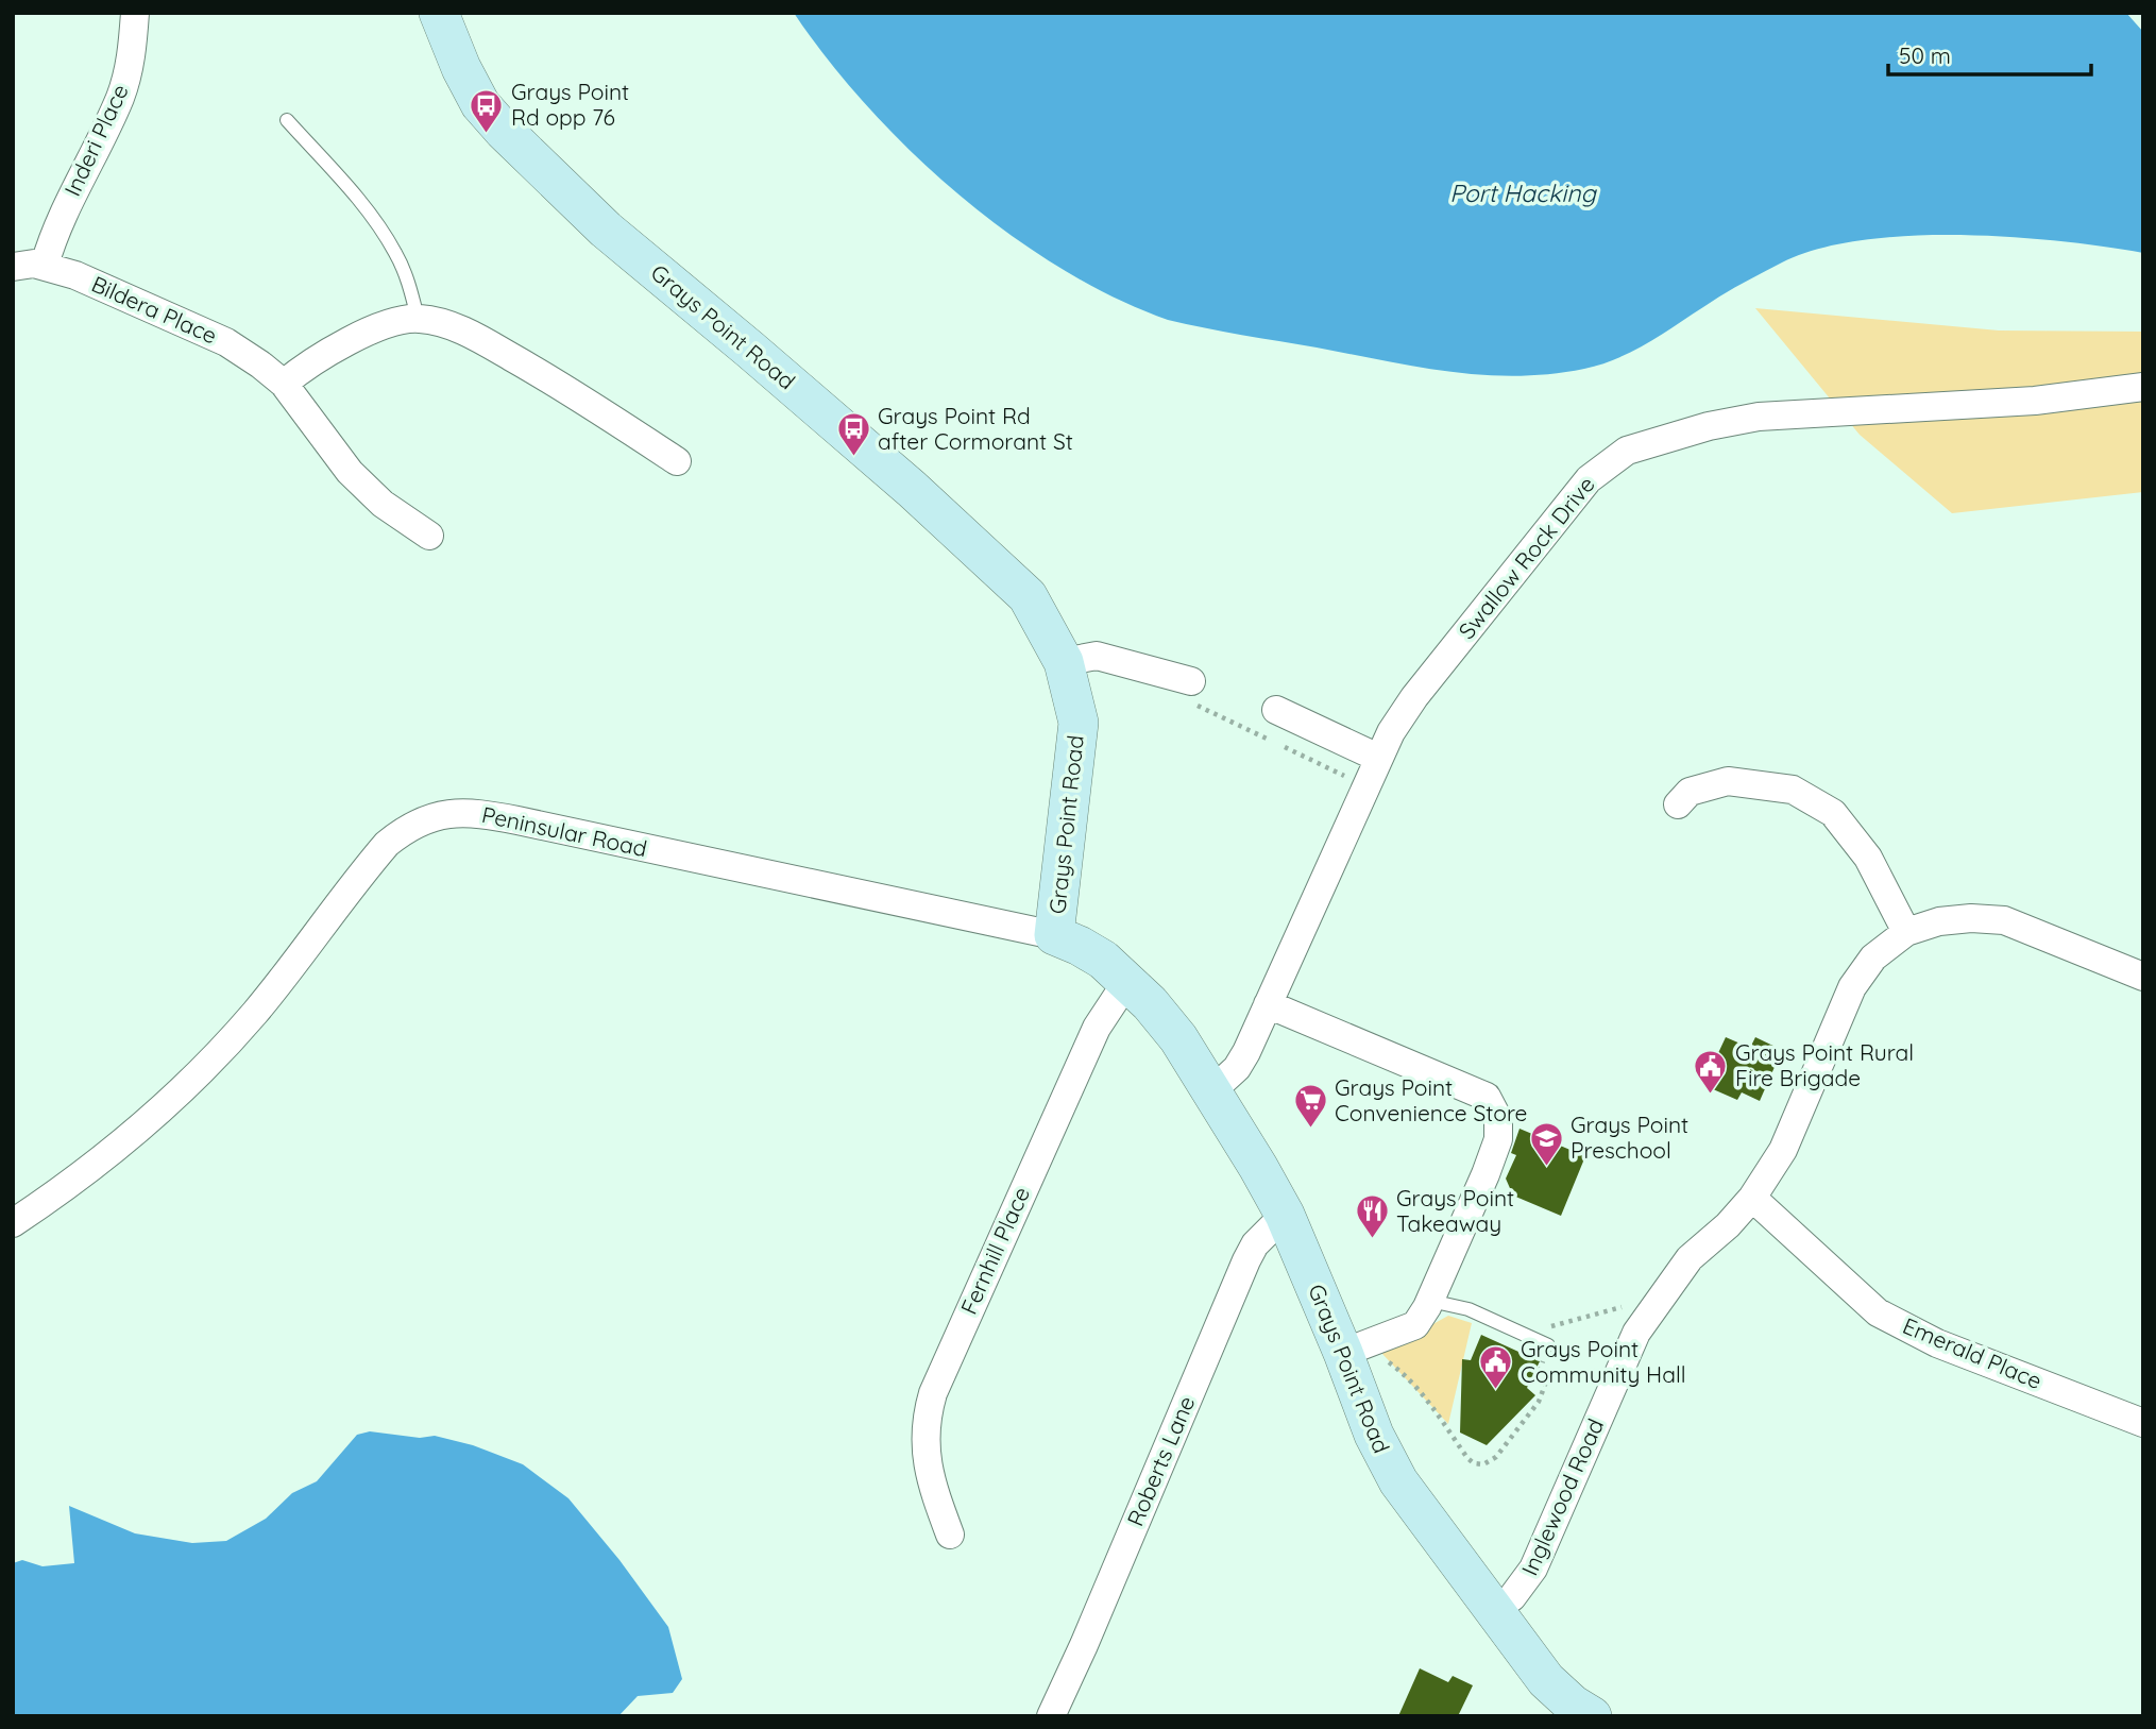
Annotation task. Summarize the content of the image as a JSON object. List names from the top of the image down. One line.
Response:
{"streets":{"street":["Inderi Place","Bildera Place","Grays Point Road","Swallow Rock Drive","Peninsular Road","Fernhill Place","Emerald Place","Roberts Lane","Inglewood Road"]},"crossings":[["Inderi Place","Bildera Place"],["Grays Point Road","Swallow Rock Drive"],["Grays Point Road","Peninsular Road"],["Grays Point Road","Fernhill Place"],["Grays Point Road","Roberts Lane"],["Grays Point Road","Inglewood Road"],["Emerald Place","Inglewood Road"]],"water":["Port Hacking"],"places":{"bus stop":["Grays Point Rd opp 76","Grays Point Rd after Cormorant St"],"public building":["Grays Point Rural Fire Brigade","Grays Point Community Hall"],"supermarket":["Grays Point Convenience Store"],"school or university":["Grays Point Preschool"],"restaurant":["Grays Point Takeaway"]},"scale_bar":"50 m"}
